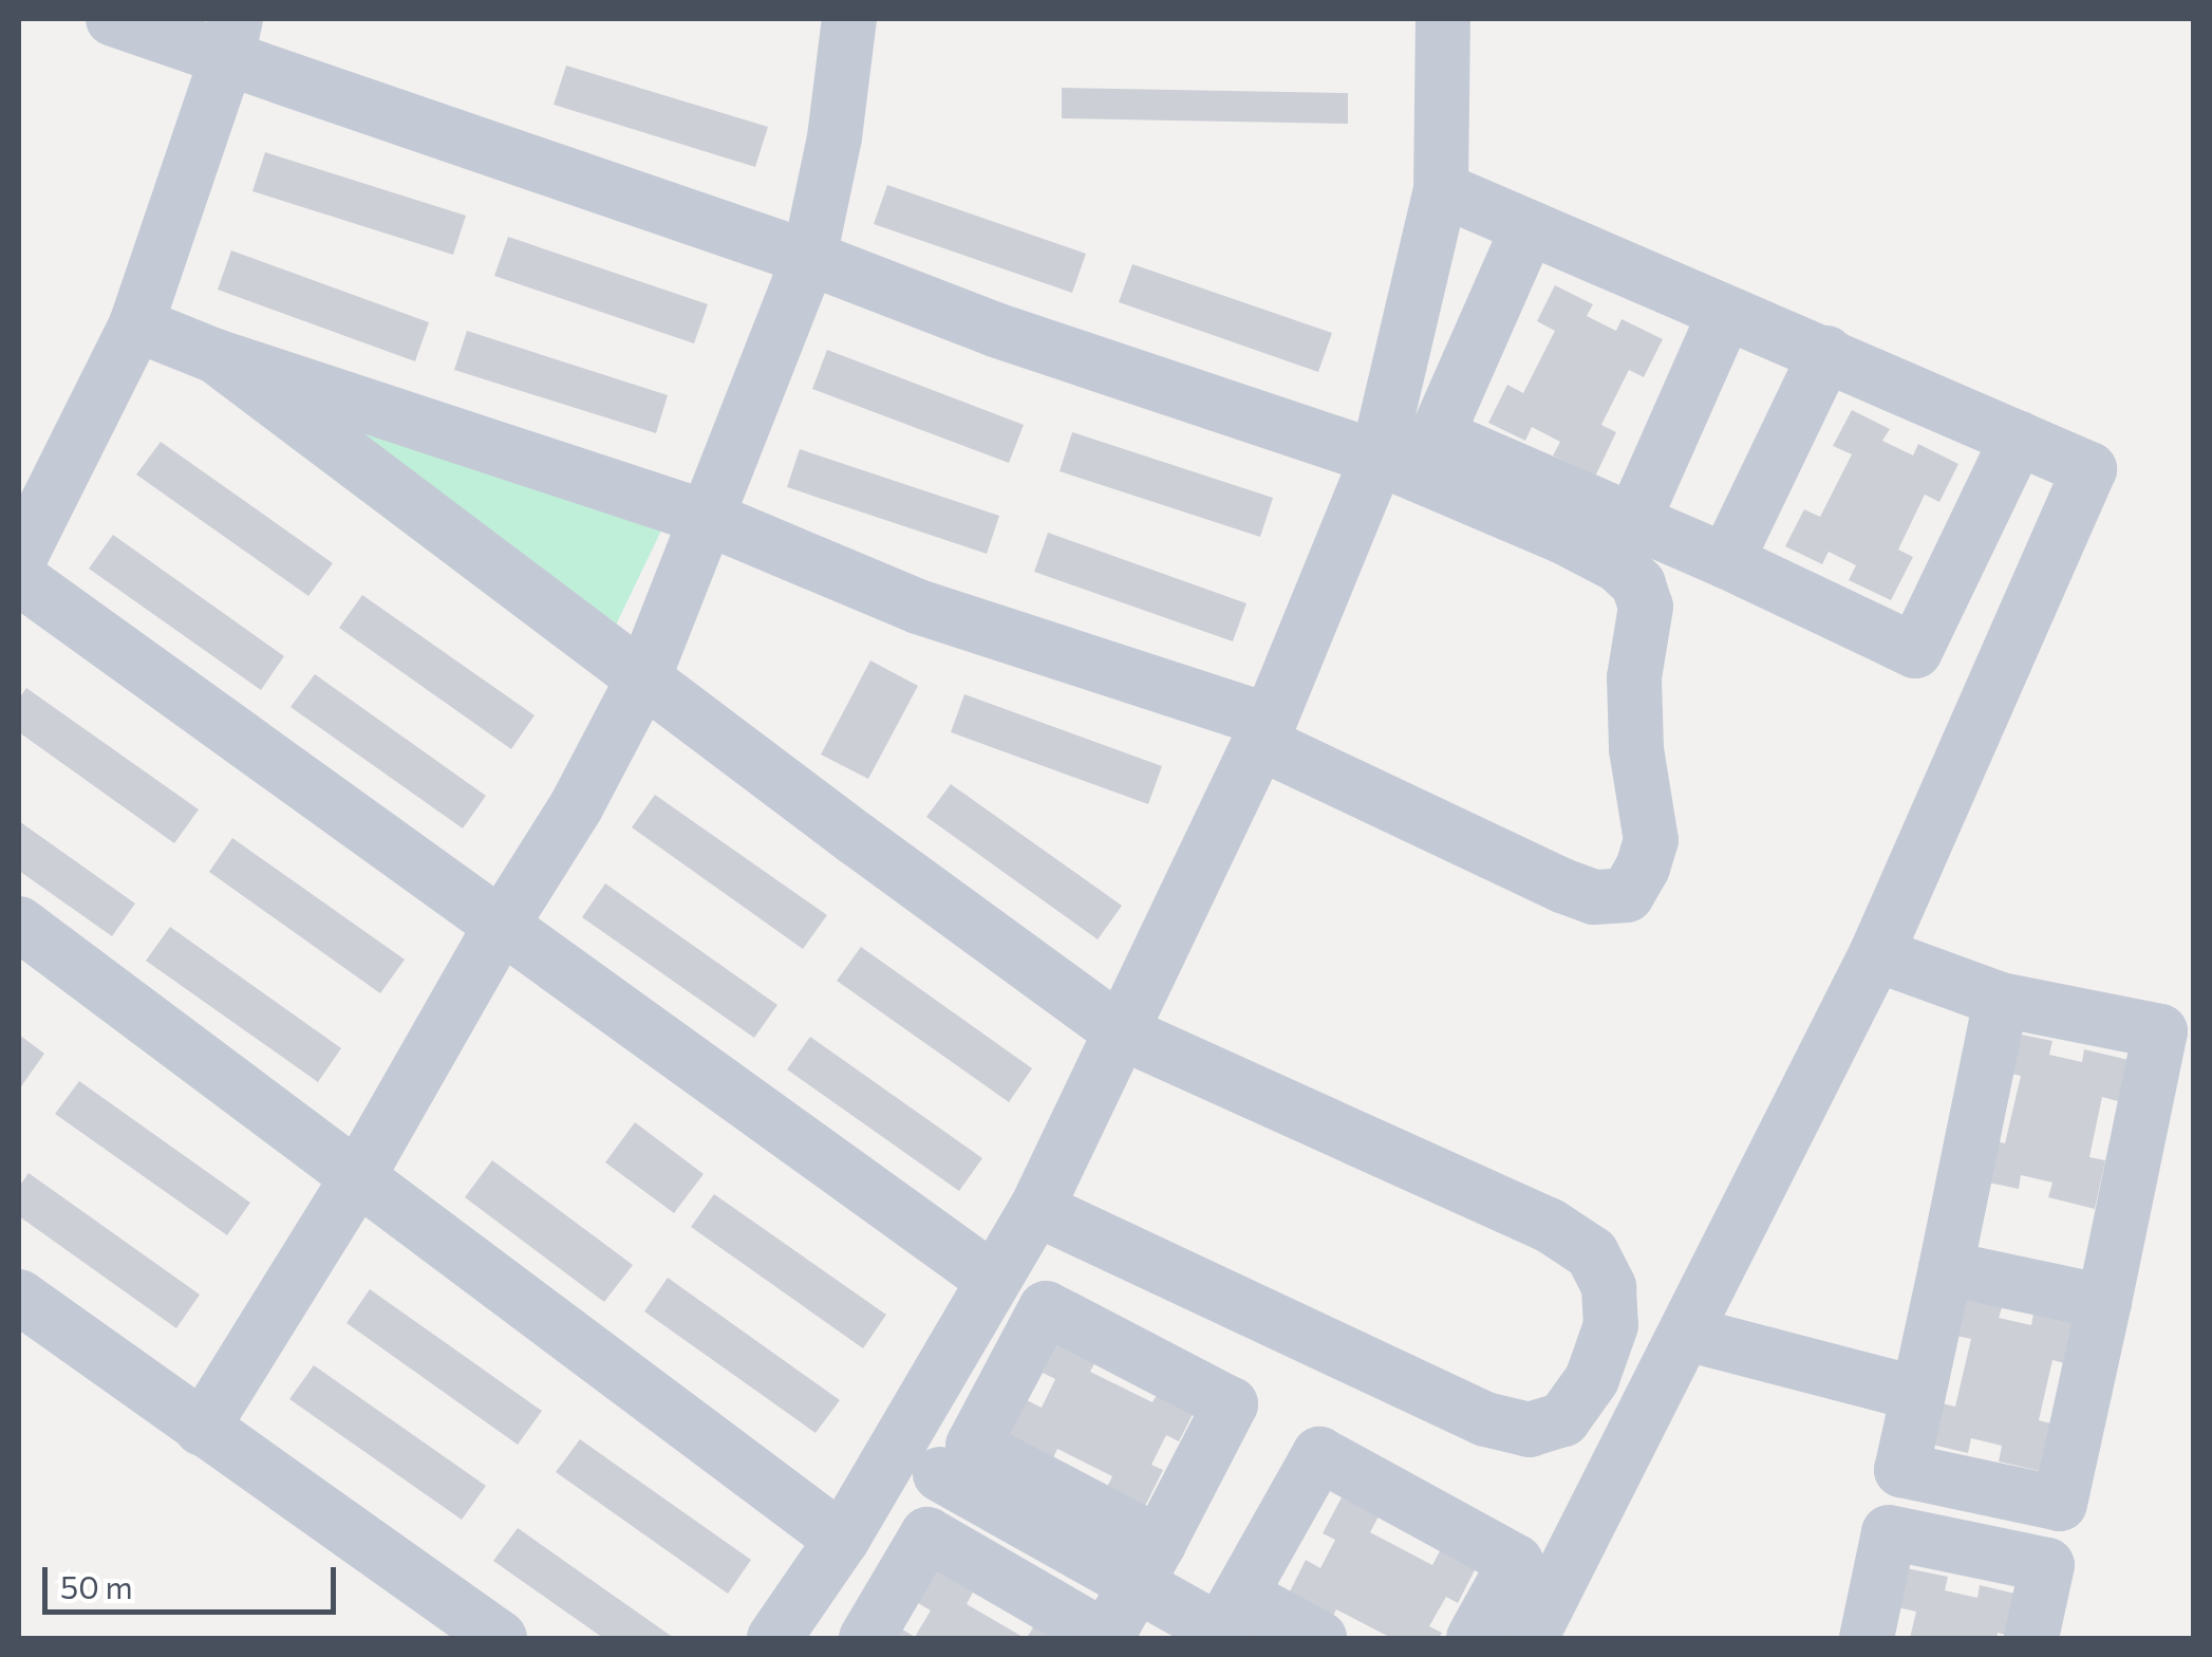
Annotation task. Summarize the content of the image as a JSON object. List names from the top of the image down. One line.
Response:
{"scale_bar":"50 m"}
